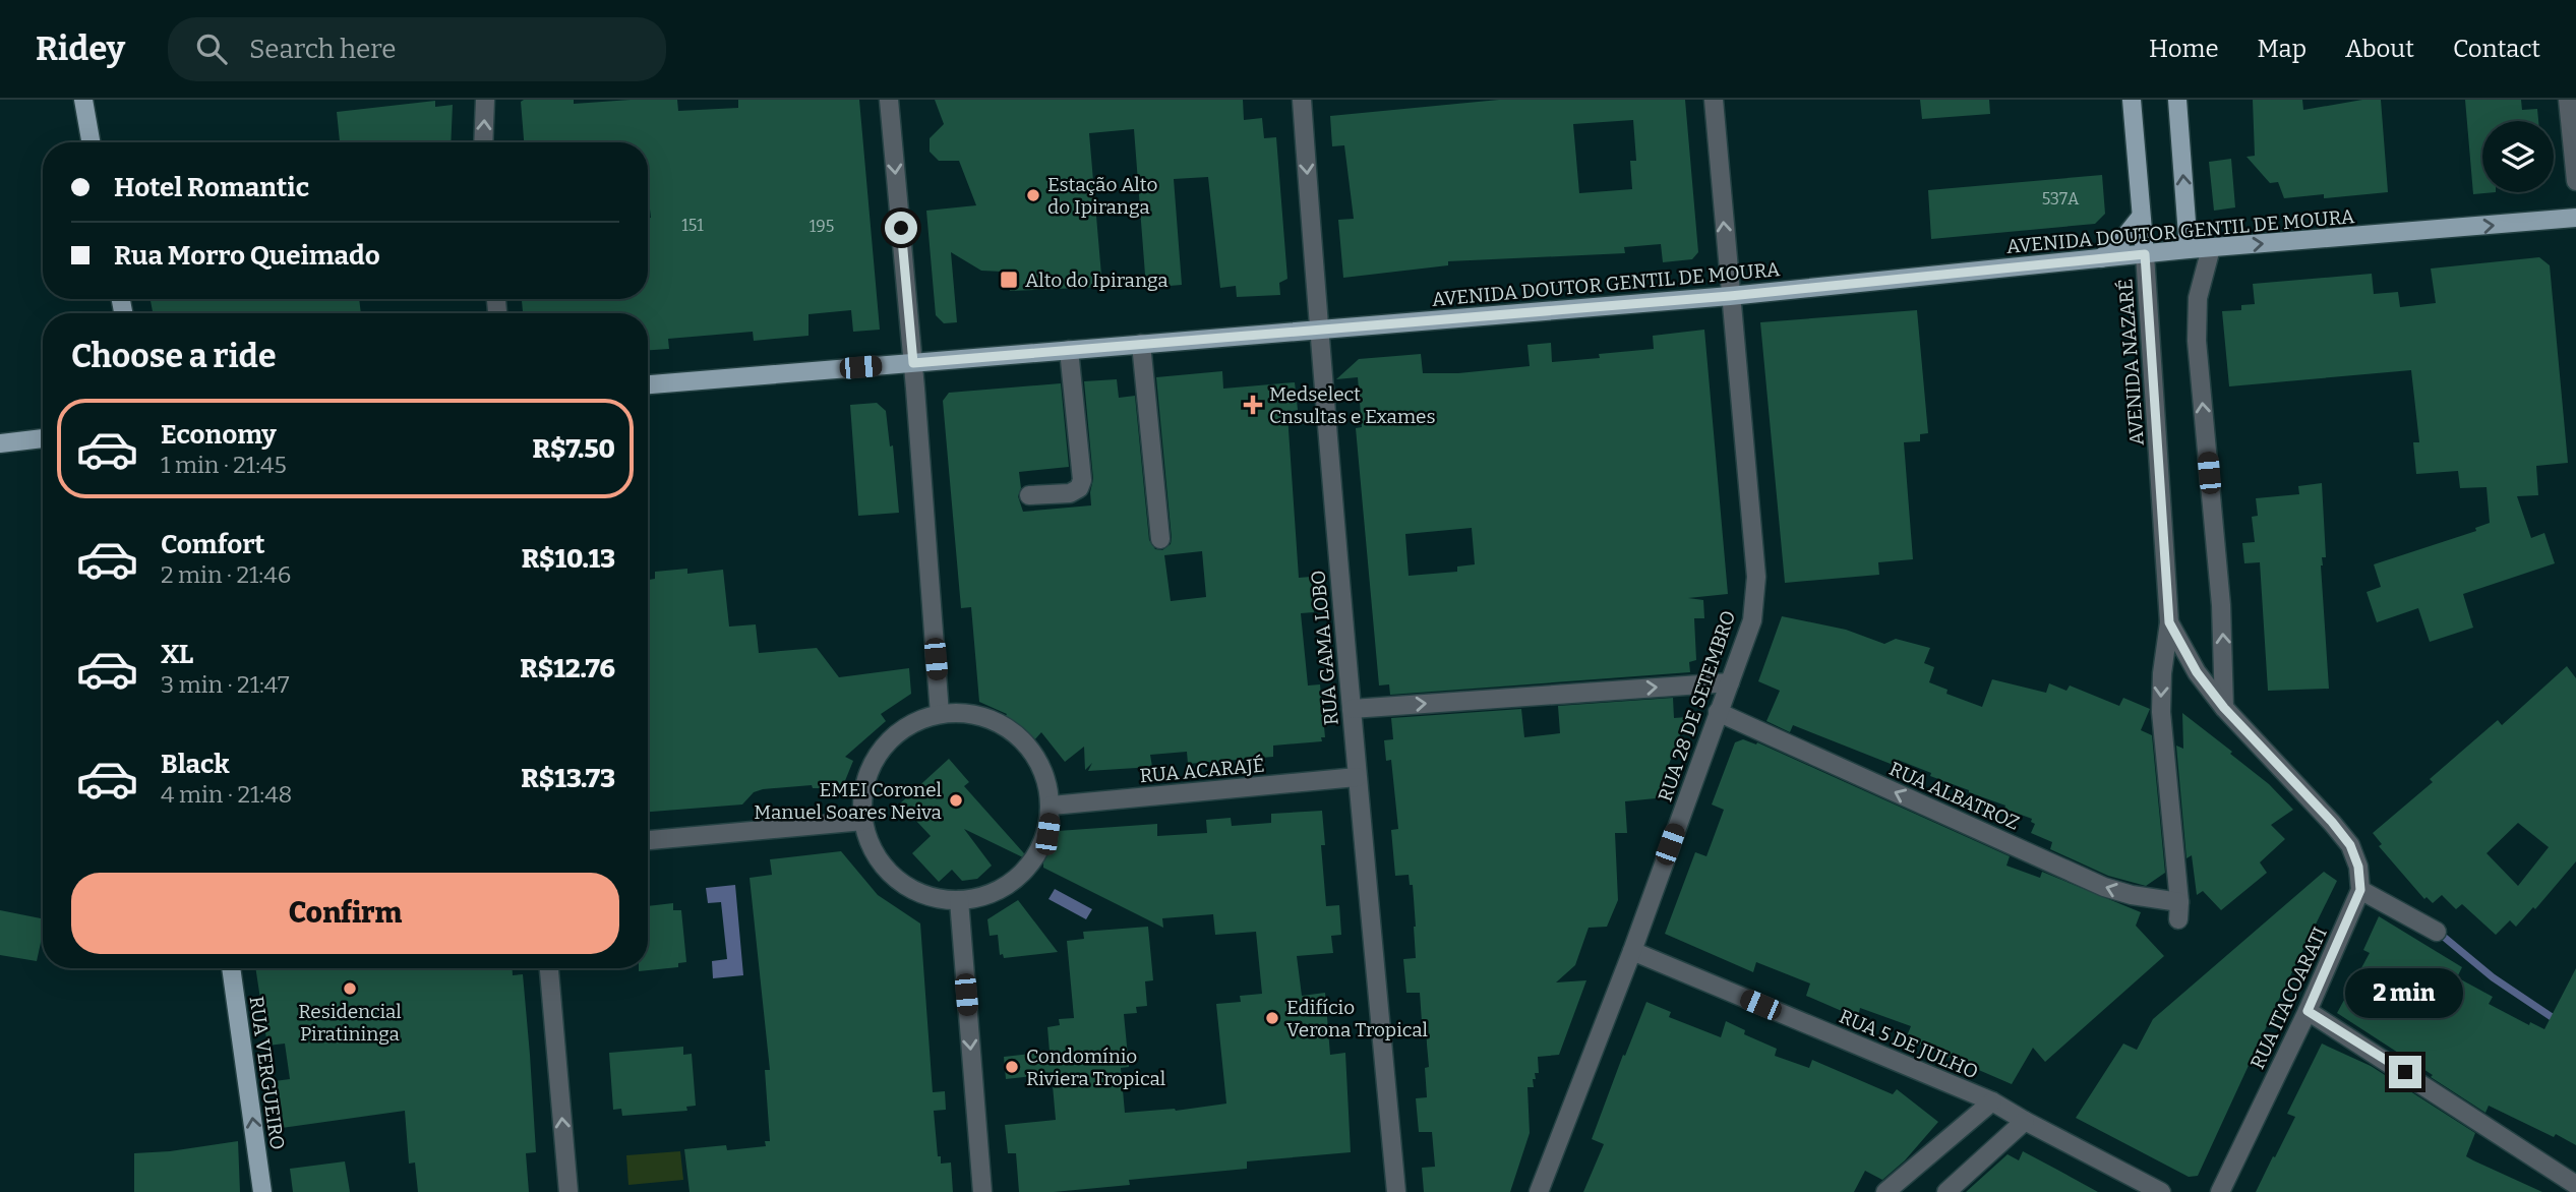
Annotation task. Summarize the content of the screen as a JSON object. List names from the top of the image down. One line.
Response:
{"streets":{"main road":["AVENIDA DOUTOR GENTIL DE MOURA","AVENIDA NAZARÉ","RUA VERGUEIRO"],"street":["RUA GAMA LOBO","RUA 28 DE SETEMBRO","RUA ACARAJÉ","RUA ALBATROZ","RUA ITACOARATI","RUA 5 DE JULHO"]},"crossings":[["AVENIDA DOUTOR GENTIL DE MOURA","AVENIDA NAZARÉ"],["AVENIDA DOUTOR GENTIL DE MOURA","RUA GAMA LOBO"],["AVENIDA DOUTOR GENTIL DE MOURA","RUA 28 DE SETEMBRO"],["AVENIDA NAZARÉ","RUA ALBATROZ"],["AVENIDA NAZARÉ","RUA ITACOARATI"],["RUA GAMA LOBO","RUA ACARAJÉ"],["RUA 28 DE SETEMBRO","RUA ALBATROZ"],["RUA 28 DE SETEMBRO","RUA 5 DE JULHO"]],"one_way":["RUA ALBATROZ","RUA VERGUEIRO"],"places":{"other":["Estação Alto do Ipiranga","EMEI Coronel Manuel Soares Neiva","Residencial Piratininga","Edifício Verona Tropical","Condomínio Riviera Tropical"],"transit":["Alto do Ipiranga"],"health":["Medselect Cnsultas e Exames"]},"house_numbers":["537A","151","195"],"page":{"header":"Ridey","search":"Search here","nav":["Home","Map","About","Contact"],"banner":["Hotel Romantic","Rua Morro Queimado"],"heading":"Choose a ride","list":[{"name":"Economy","note":"1 min · 21:45","value":"R$7.50"},{"name":"Comfort","note":"2 min · 21:46","value":"R$10.13"},{"name":"XL","note":"3 min · 21:47","value":"R$12.76"},{"name":"Black","note":"4 min · 21:48","value":"R$13.73"}],"buttons":"Confirm","bubble":"2 min"}}
